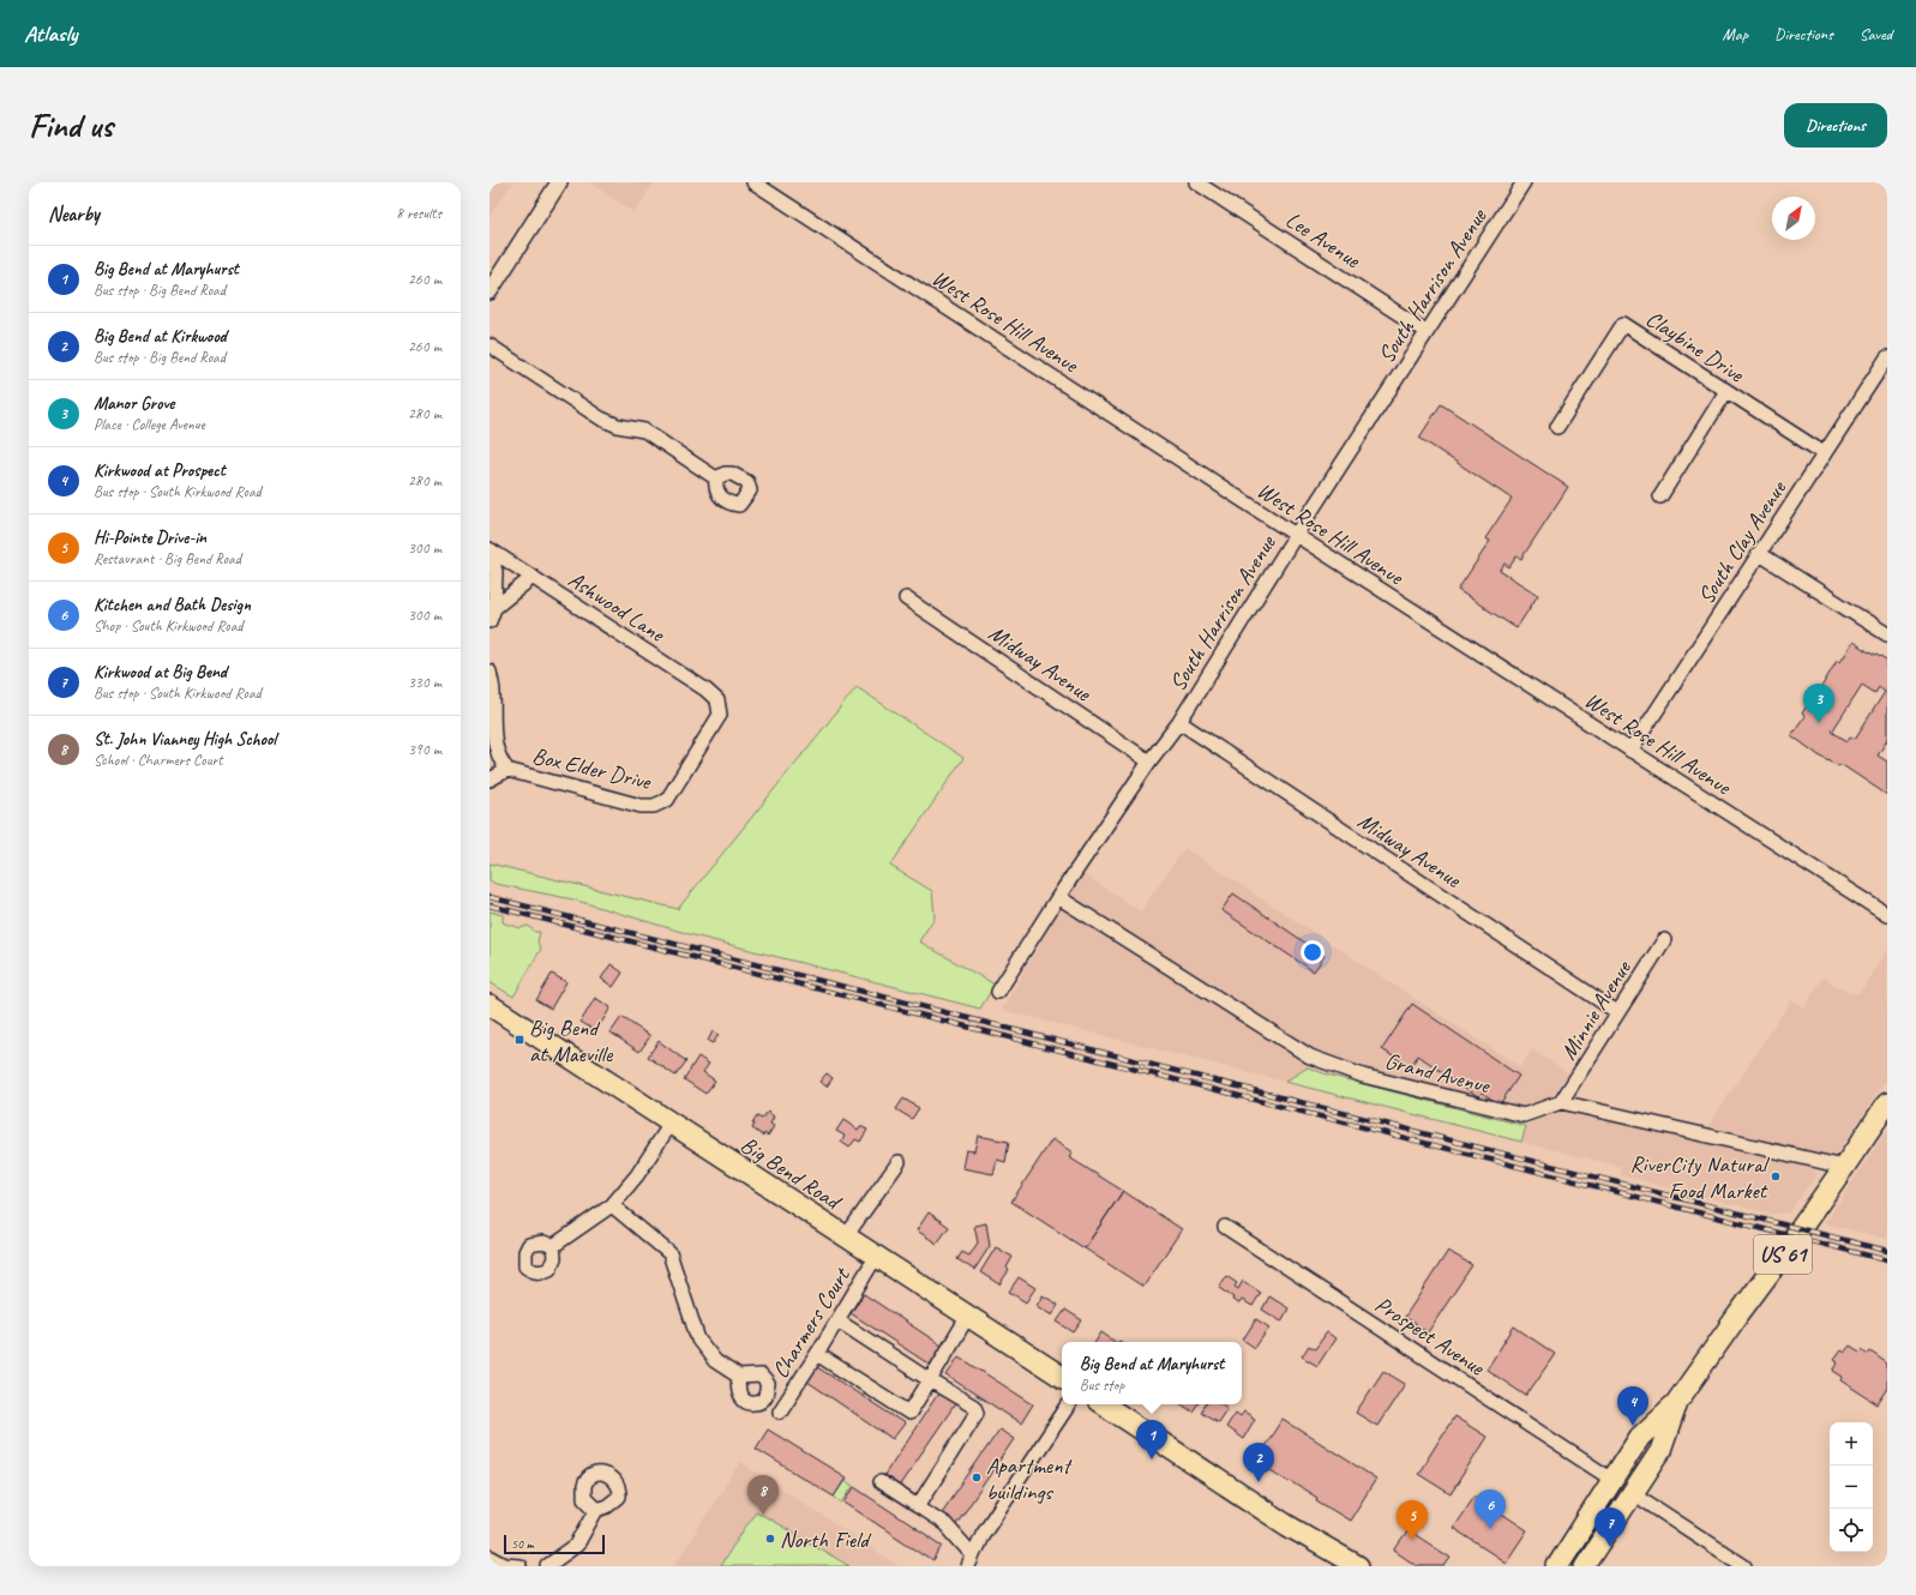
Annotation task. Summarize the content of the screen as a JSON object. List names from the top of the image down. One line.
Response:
{"streets":{"main road":["Big Bend Road","US 61"],"street":["Lee Avenue","South Harrison Avenue","West Rose Hill Avenue","Claybine Drive","South Clay Avenue","Ashwood Lane","Midway Avenue","Box Elder Drive","Minnie Avenue","Grand Avenue","Charmers Court","Prospect Avenue"]},"crossings":[["Lee Avenue","South Harrison Avenue"],["South Harrison Avenue","West Rose Hill Avenue"],["South Harrison Avenue","Midway Avenue"],["South Harrison Avenue","Grand Avenue"],["West Rose Hill Avenue","South Clay Avenue"],["Claybine Drive","South Clay Avenue"],["Ashwood Lane","Box Elder Drive"],["Midway Avenue","Minnie Avenue"],["Minnie Avenue","Grand Avenue"],["Big Bend Road","Charmers Court"],["US 61","Prospect Avenue"]],"places":{"transit":["Big Bend at Maeville"],"other":["RiverCity Natural Food Market","Apartment buildings","North Field"]},"scale_bar":"50 m","north":"top right","page":{"header":"Atlasly","nav":["Map","Directions","Saved"],"buttons":"Directions","title":"Find us","heading":["Nearby","8 results"],"list":[{"mark":"1","name":"Big Bend at Maryhurst","note":"Bus stop · Big Bend Road","value":"260 m"},{"mark":"2","name":"Big Bend at Kirkwood","note":"Bus stop · Big Bend Road","value":"260 m"},{"mark":"3","name":"Manor Grove","note":"Place · College Avenue","value":"280 m"},{"mark":"4","name":"Kirkwood at Prospect","note":"Bus stop · South Kirkwood Road","value":"280 m"},{"mark":"5","name":"Hi-Pointe Drive-in","note":"Restaurant · Big Bend Road","value":"300 m"},{"mark":"6","name":"Kitchen and Bath Design","note":"Shop · South Kirkwood Road","value":"300 m"},{"mark":"7","name":"Kirkwood at Big Bend","note":"Bus stop · South Kirkwood Road","value":"330 m"},{"mark":"8","name":"St. John Vianney High School","note":"School · Charmers Court","value":"390 m"}],"pins":["3","4","1","2","8","6","5","7"],"popup":["Big Bend at Maryhurst","Bus stop"],"map_buttons":["+","−"],"scale":"50 m"}}
